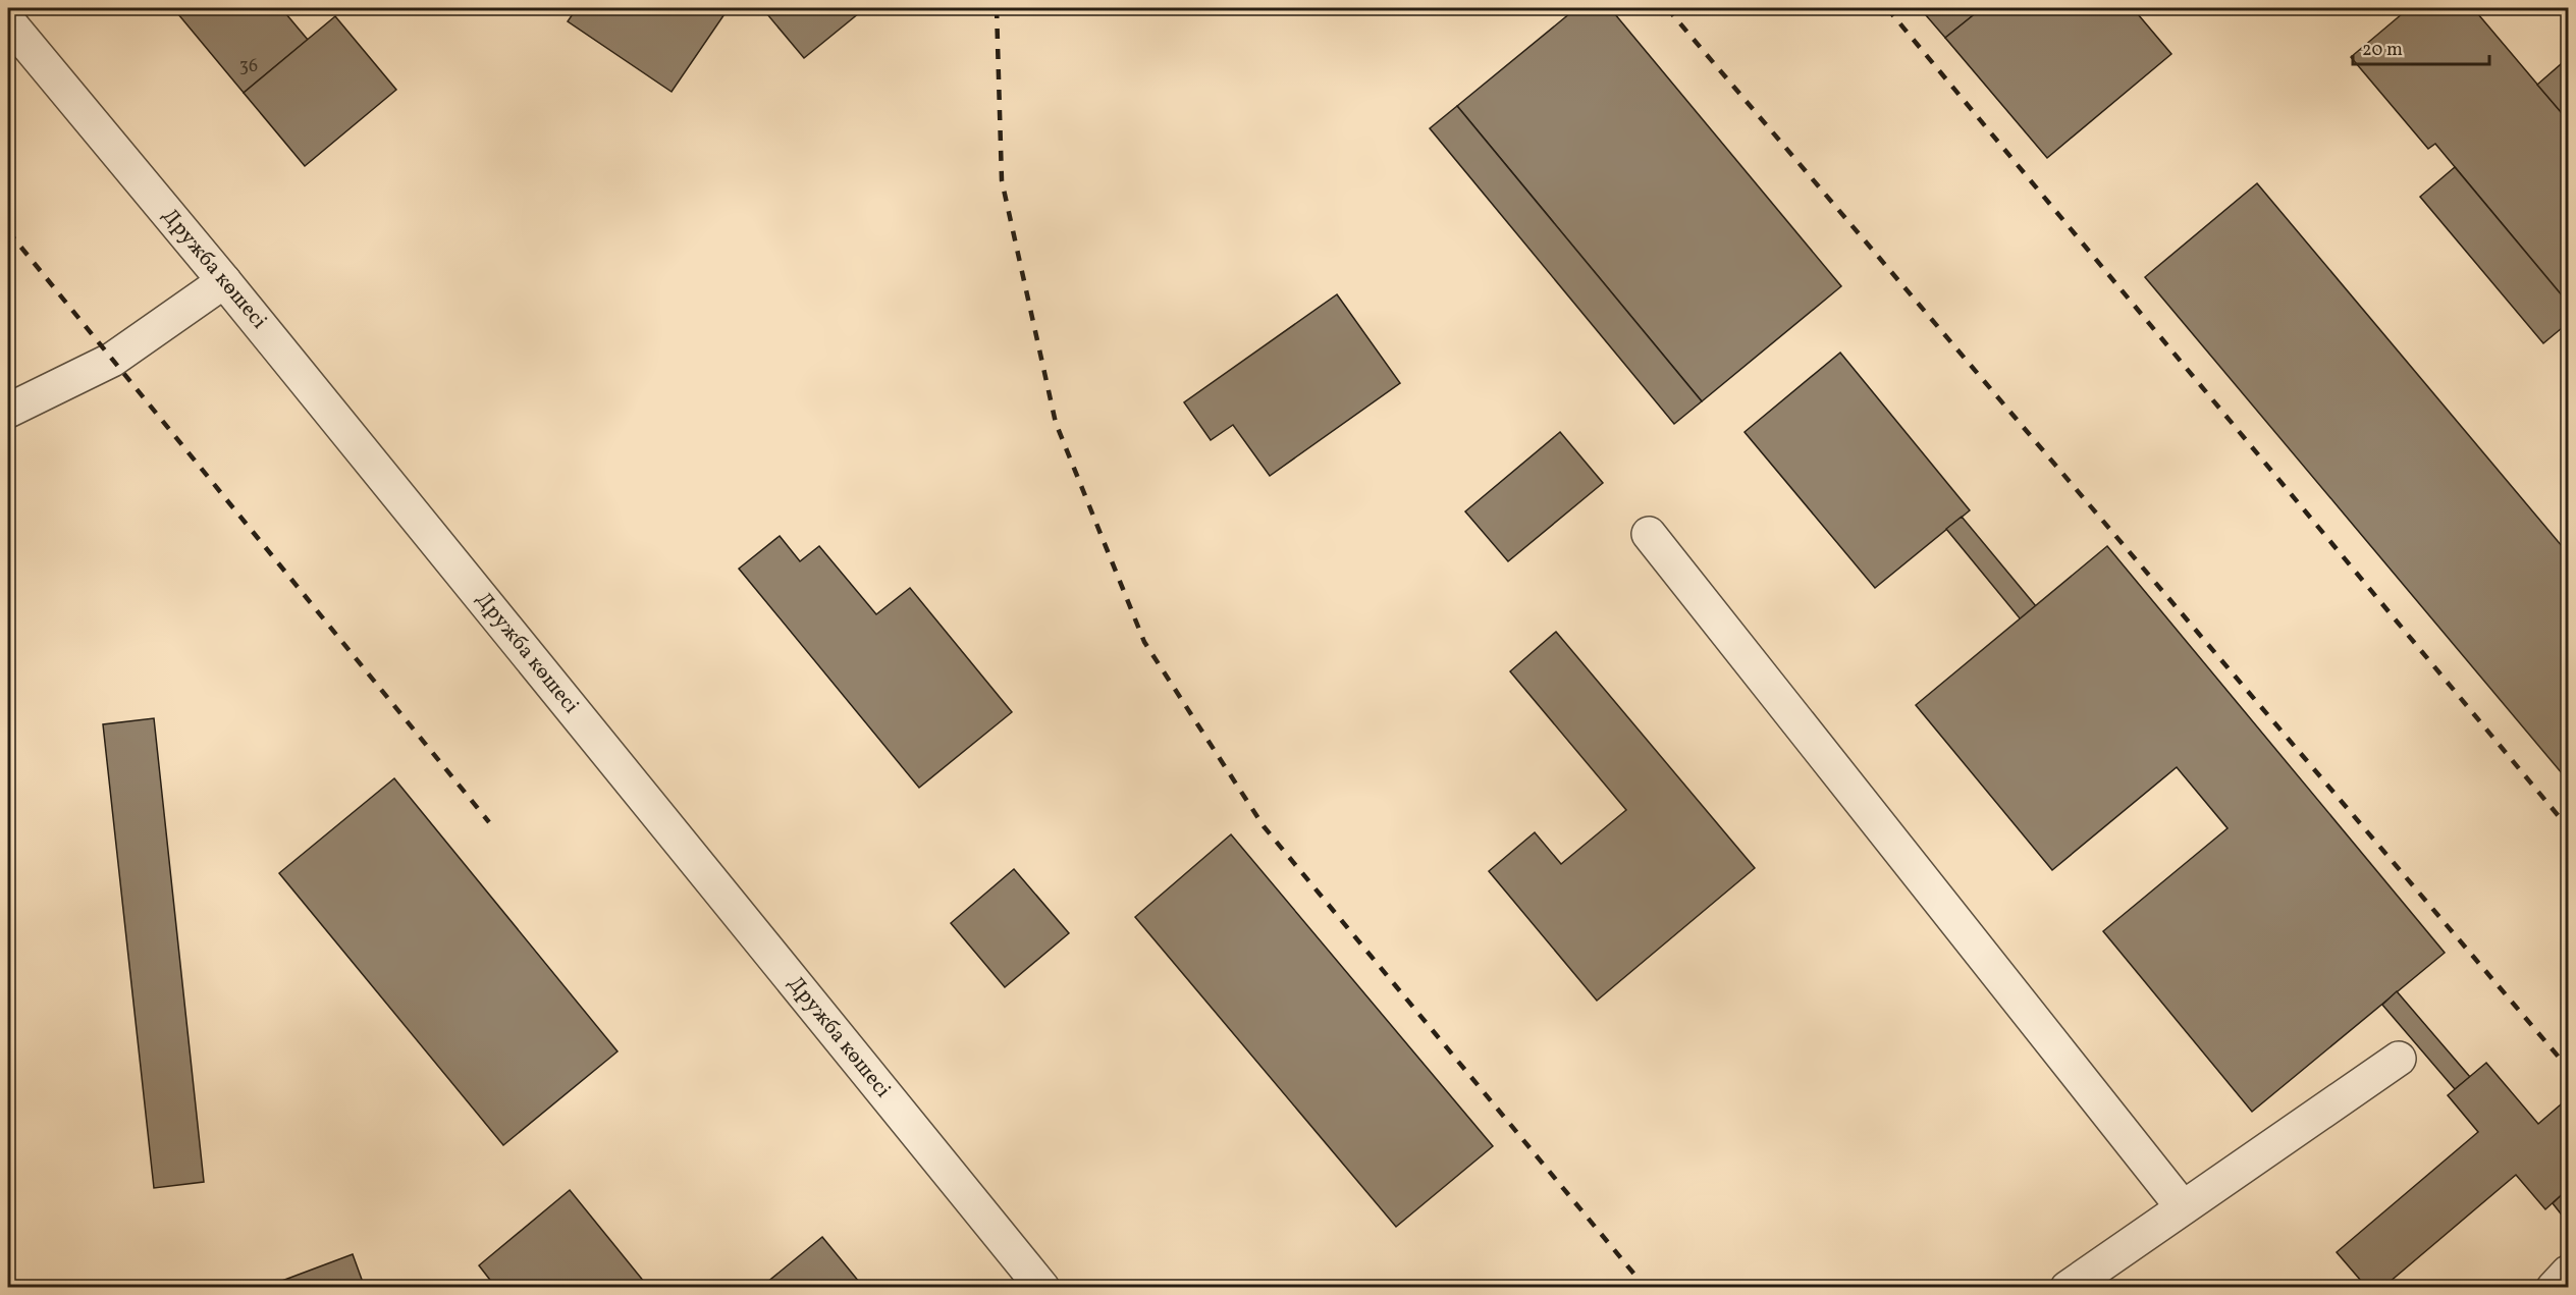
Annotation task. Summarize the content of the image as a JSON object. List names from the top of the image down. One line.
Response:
{"streets":{"street":["Дружба көшесі"]},"house_numbers":["36"],"scale_bar":"20 m"}
